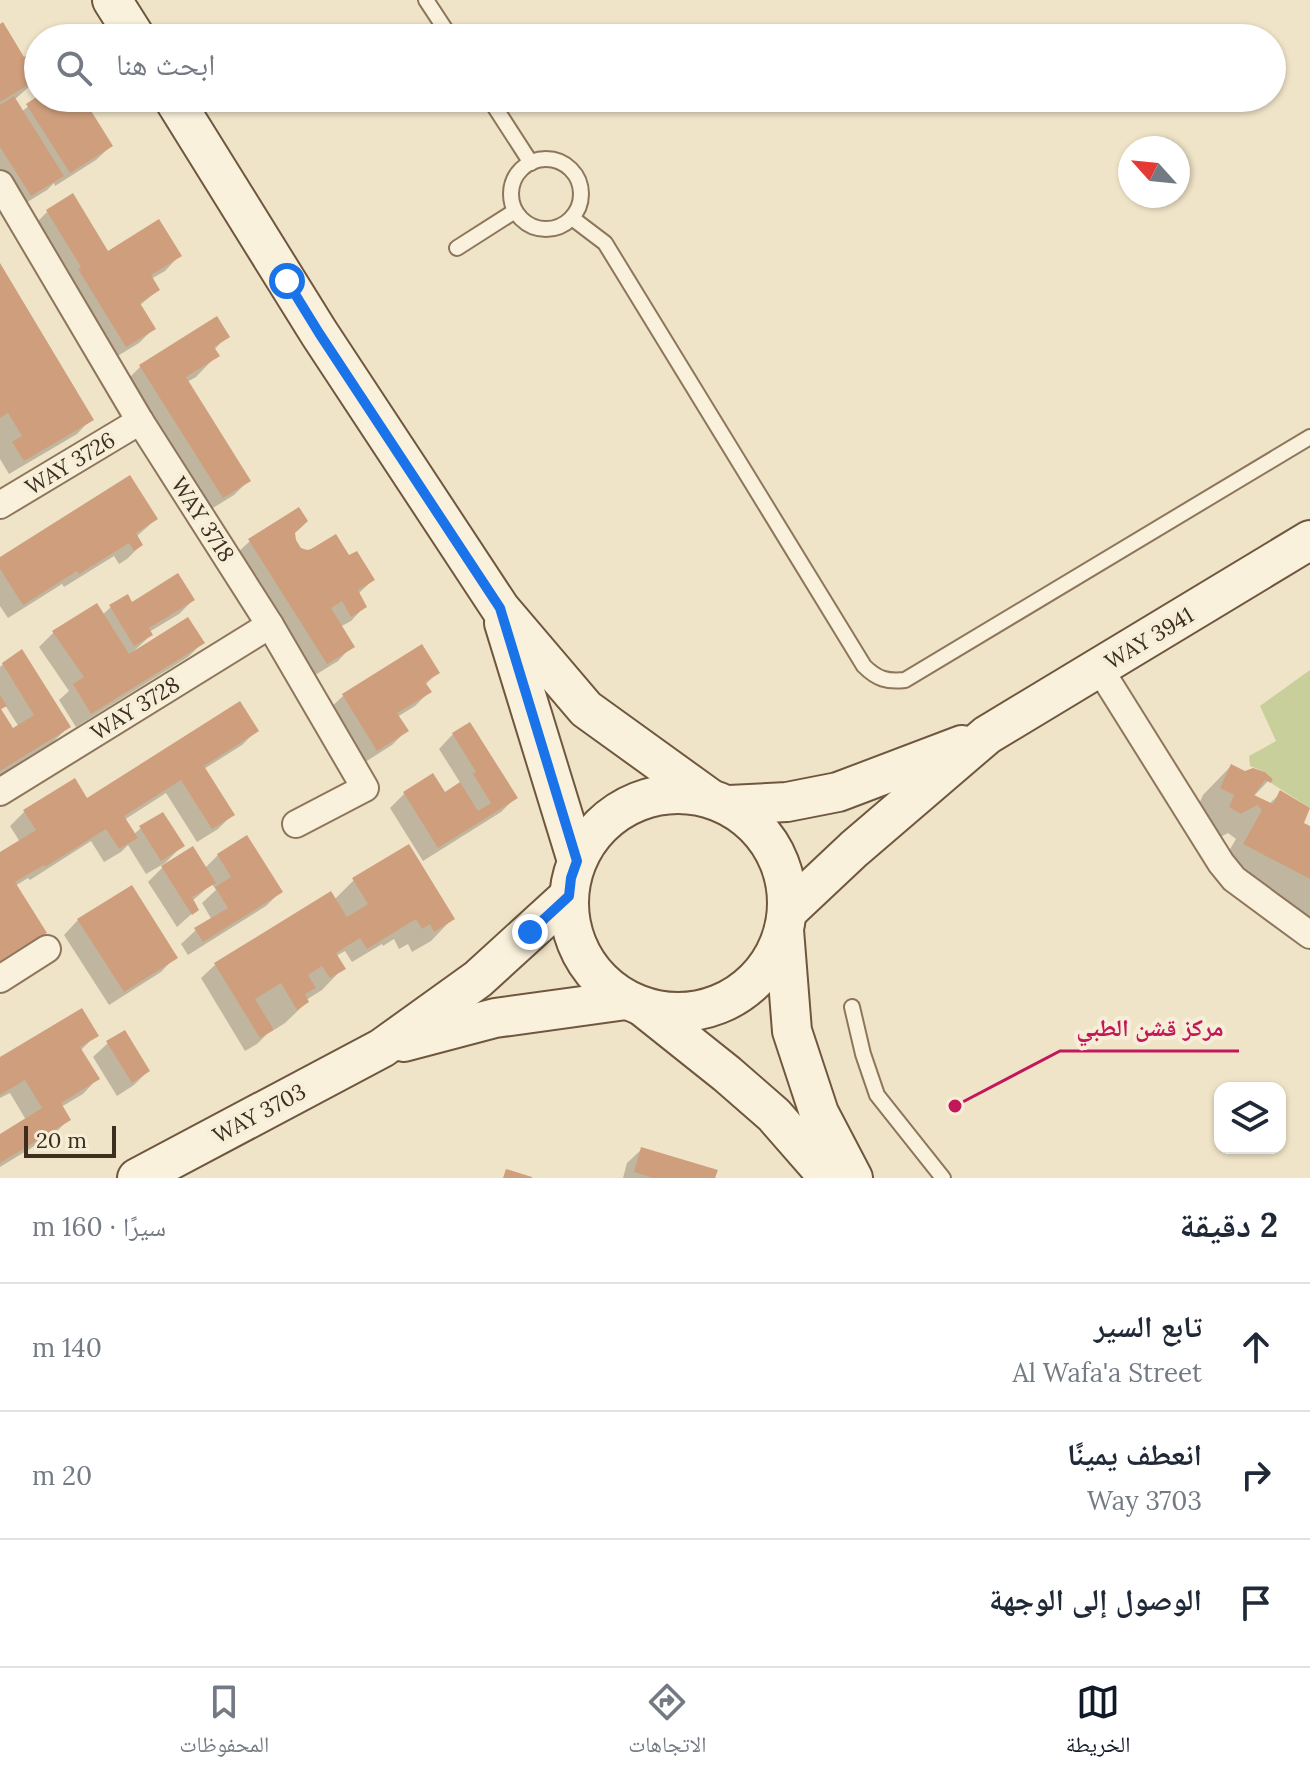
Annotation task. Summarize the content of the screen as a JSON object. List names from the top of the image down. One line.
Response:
{"streets":{"street":["WAY 3726","WAY 3718","WAY 3941","WAY 3728","WAY 3703"]},"crossings":[["WAY 3726","WAY 3718"],["WAY 3718","WAY 3728"],["WAY 3941","WAY 3703"]],"places":["مركز قشن الطبي"],"scale_bar":"20 m","north":"top left","page":{"search":"ابحث هنا","scale":"20 m","heading":["2 دقيقة","سيرًا · 160 m"],"list":[["تابع السير","Al Wafa'a Street","140 m"],["انعطف يمينًا","Way 3703","20 m"],"الوصول إلى الوجهة"],"nav":["الخريطة","الاتجاهات","المحفوظات"]}}
